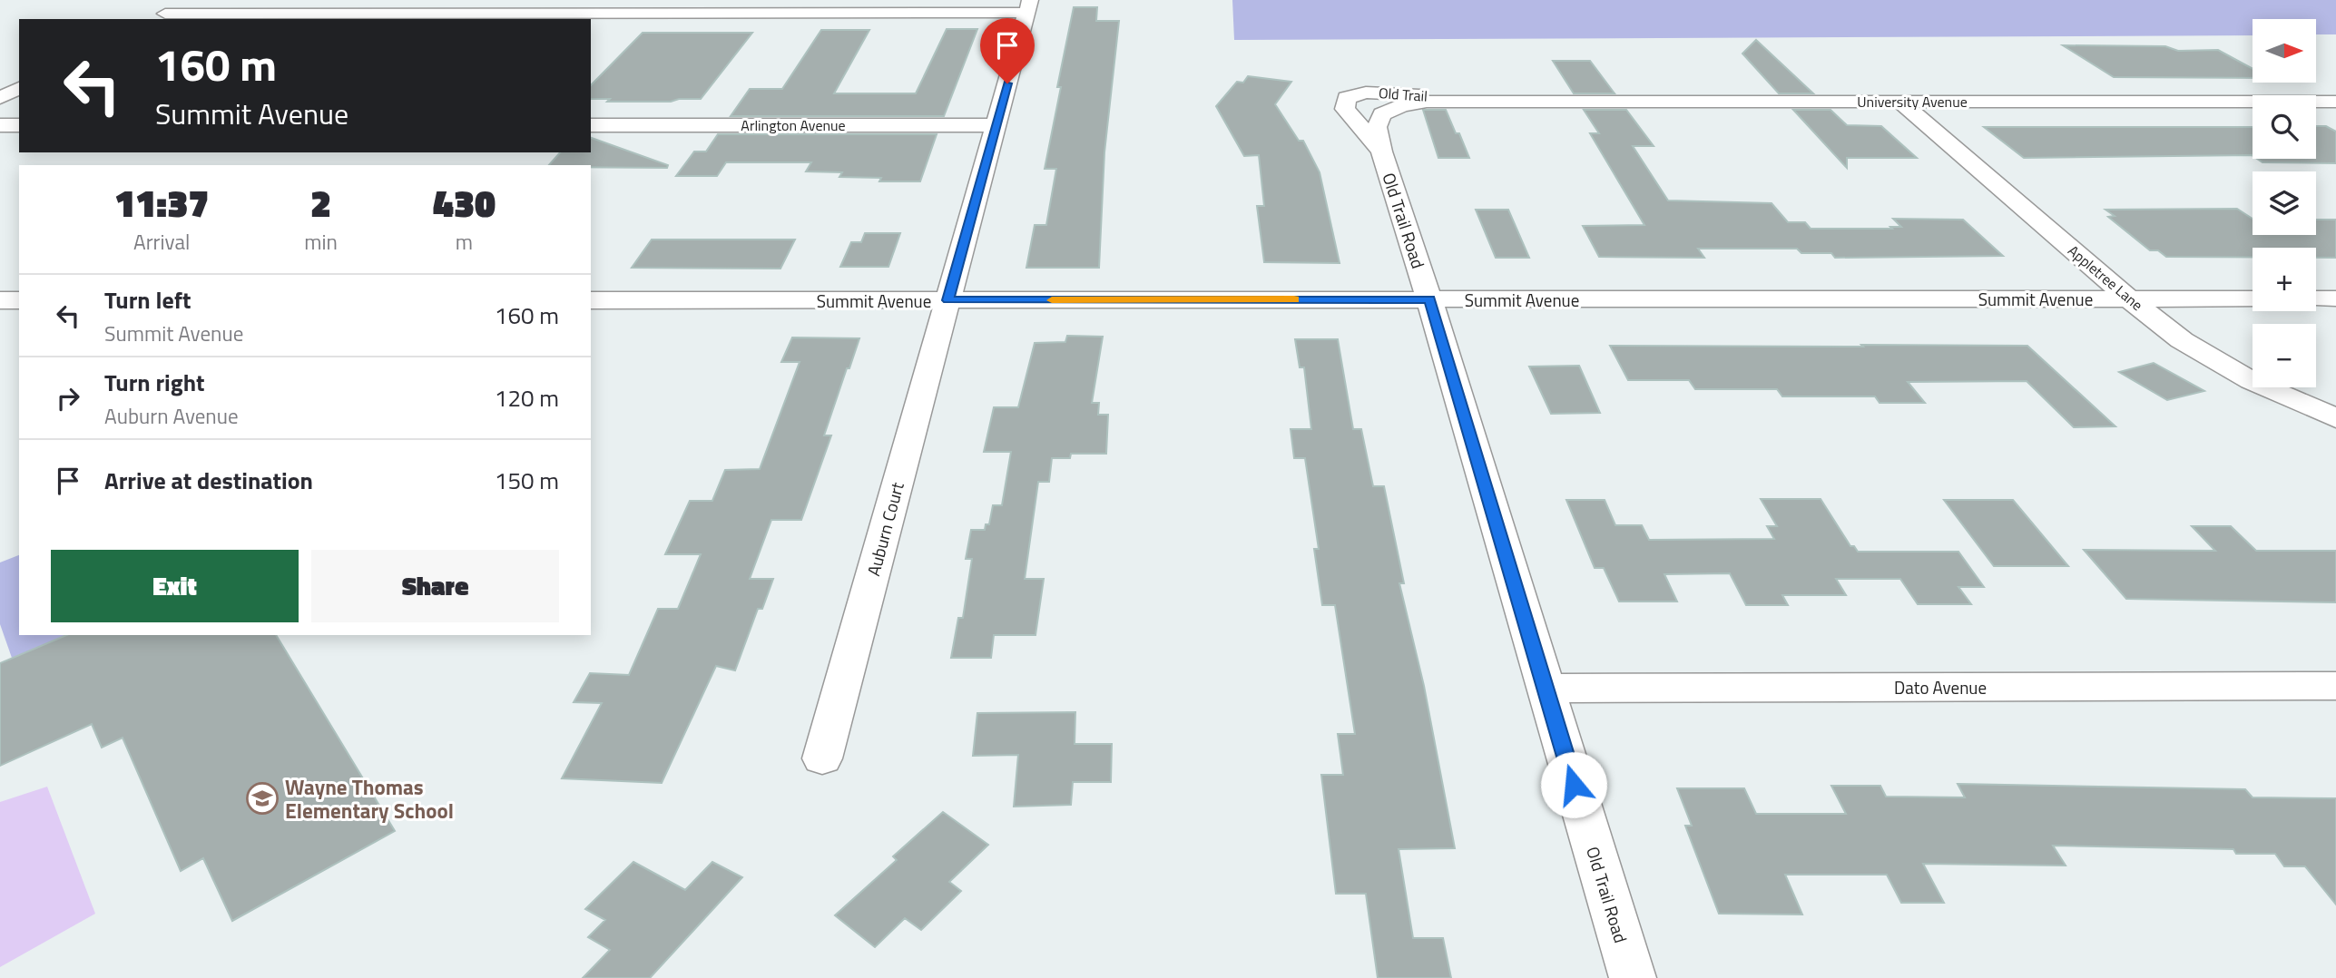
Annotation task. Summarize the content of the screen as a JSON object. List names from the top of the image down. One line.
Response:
{"streets":{"street":["Old Trail","University Avenue","Arlington Avenue","Old Trail Road","Appletree Lane","Summit Avenue","Auburn Court","Dato Avenue"]},"crossings":[["Old Trail","University Avenue"],["Old Trail","Old Trail Road"],["University Avenue","Old Trail Road"],["University Avenue","Appletree Lane"],["Arlington Avenue","Auburn Court"],["Old Trail Road","Summit Avenue"],["Old Trail Road","Dato Avenue"],["Appletree Lane","Summit Avenue"],["Summit Avenue","Auburn Court"]],"places":{"school or university":["Wayne Thomas Elementary School"]},"north":"right","page":{"map_buttons":["+","−"],"turn":["160 m","Summit Avenue"],"eta":["11:37","Arrival","2","min","430","m"],"list":[{"name":"Turn left","note":"Summit Avenue","value":"160 m"},{"name":"Turn right","note":"Auburn Avenue","value":"120 m"},{"name":"Arrive at destination","value":"150 m"}],"buttons":["Exit","Share"]}}
